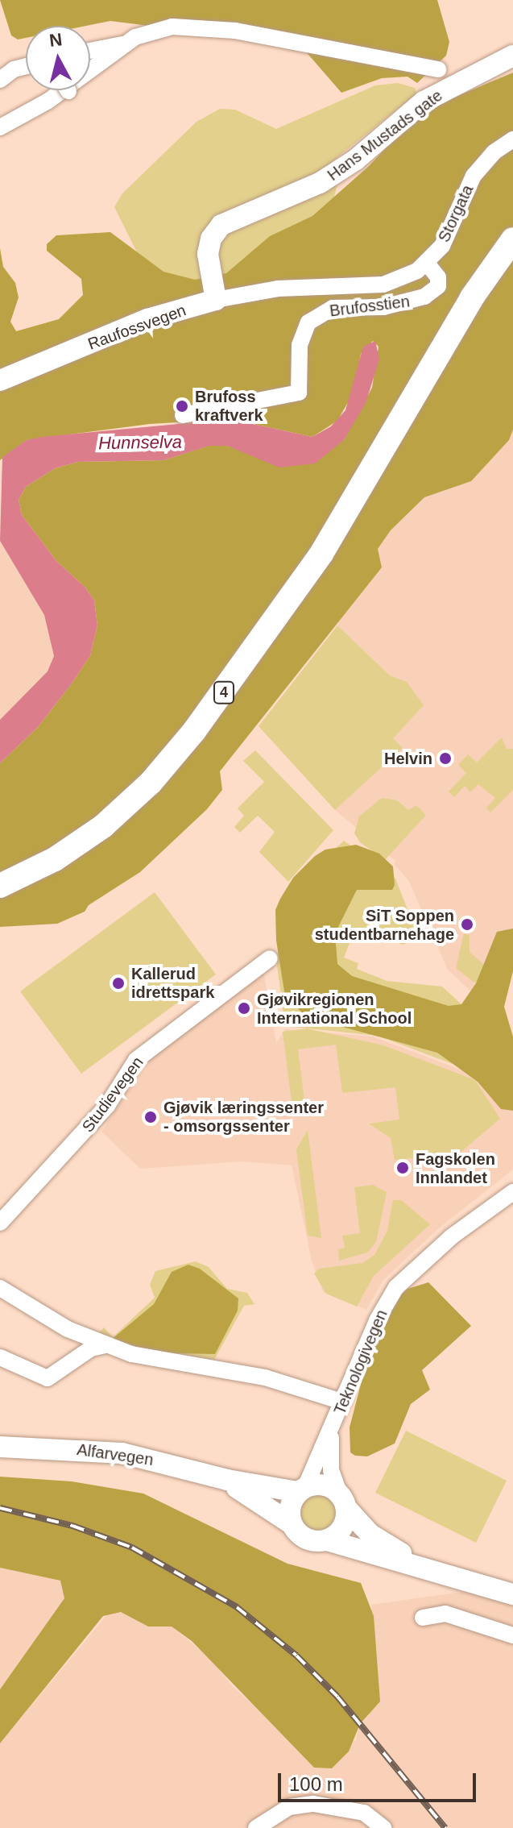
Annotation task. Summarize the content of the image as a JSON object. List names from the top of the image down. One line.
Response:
{"streets":{"highway":["4"],"main road":["Hans Mustads gate","Raufossvegen","Alfarvegen"],"street":["Storgata","Brufosstien","Studievegen","Teknologivegen"]},"crossings":[["Hans Mustads gate","Raufossvegen"],["Storgata","Brufosstien"],["Storgata","Raufossvegen"],["Teknologivegen","Alfarvegen"]],"water":["Hunnselva"],"places":["Brufoss kraftverk","Helvin","SiT Soppen studentbarnehage","Kallerud idrettspark","Gjøvikregionen International School","Gjøvik læringssenter - omsorgssenter","Fagskolen Innlandet"],"scale_bar":"100 m","north":"top"}
